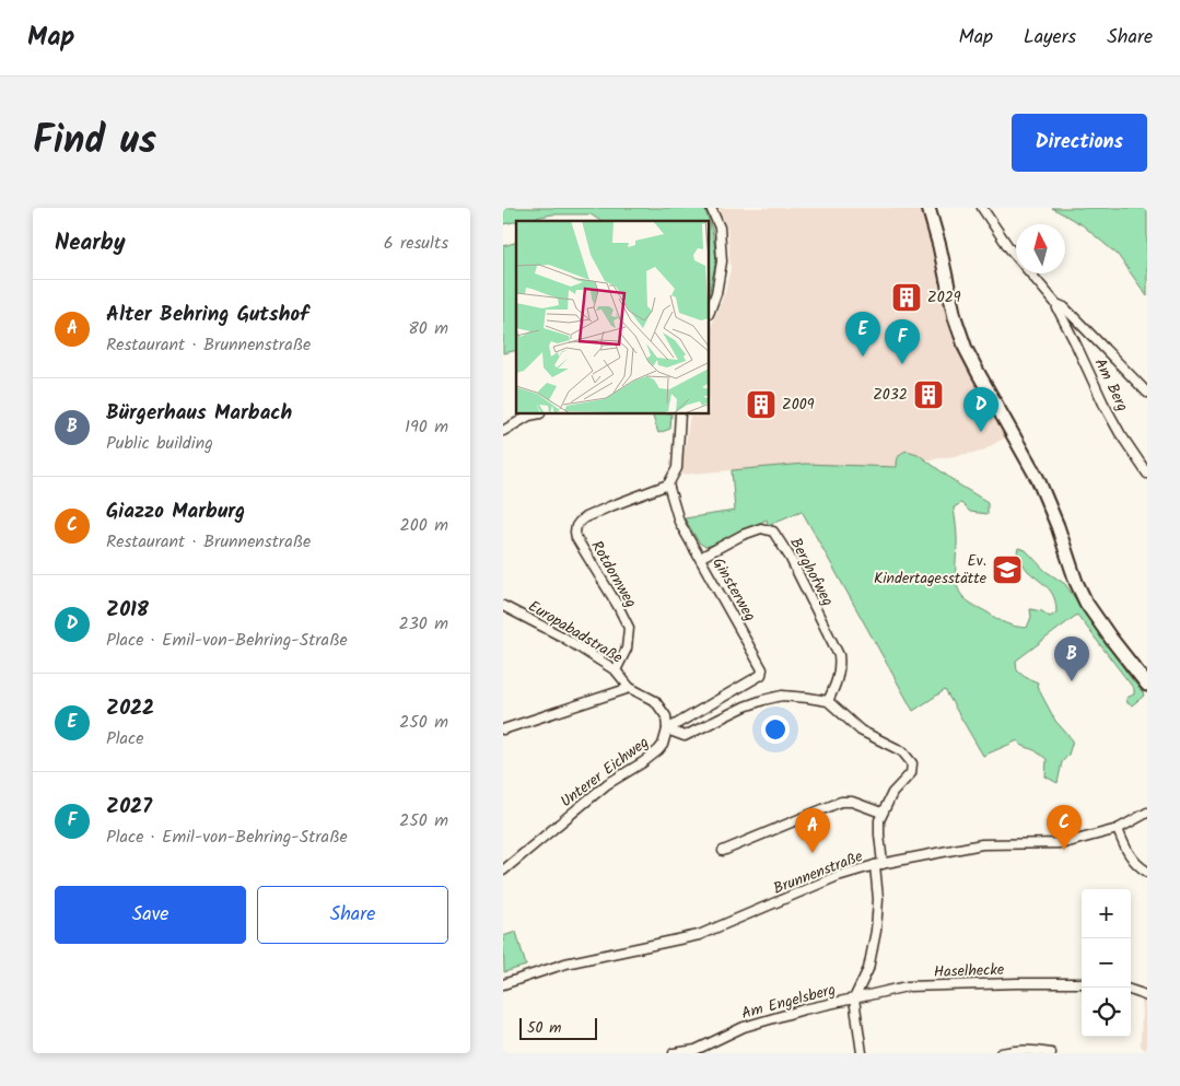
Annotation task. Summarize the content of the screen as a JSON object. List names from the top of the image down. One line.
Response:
{"streets":{"street":["Am Berg","Berghofweg","Rotdornweg","Ginsterweg","Europabadstraße","Unterer Eichweg","Brunnenstraße","Haselhecke","Am Engelsberg"]},"crossings":[["Berghofweg","Ginsterweg"],["Rotdornweg","Ginsterweg"],["Rotdornweg","Europabadstraße"],["Ginsterweg","Unterer Eichweg"],["Europabadstraße","Unterer Eichweg"],["Brunnenstraße","Am Engelsberg"],["Haselhecke","Am Engelsberg"]],"places":{"building":["Z029","Z032","Z009"],"school or university":["Ev. Kindertagesstätte"]},"scale_bar":"50 m","north":"top","page":{"header":"Map","nav":["Map","Layers","Share"],"title":"Find us","buttons":["Directions",["Save","Share"]],"heading":["Nearby","6 results"],"list":[{"mark":"A","name":"Alter Behring Gutshof","note":"Restaurant · Brunnenstraße","value":"80 m"},{"mark":"B","name":"Bürgerhaus Marbach","note":"Public building","value":"190 m"},{"mark":"C","name":"Giazzo Marburg","note":"Restaurant · Brunnenstraße","value":"200 m"},{"mark":"D","name":"Z018","note":"Place · Emil-von-Behring-Straße","value":"230 m"},{"mark":"E","name":"Z022","note":"Place","value":"250 m"},{"mark":"F","name":"Z027","note":"Place · Emil-von-Behring-Straße","value":"250 m"}],"pins":["E","F","D","B","C","A"],"map_buttons":["+","−"],"scale":"50 m"}}
